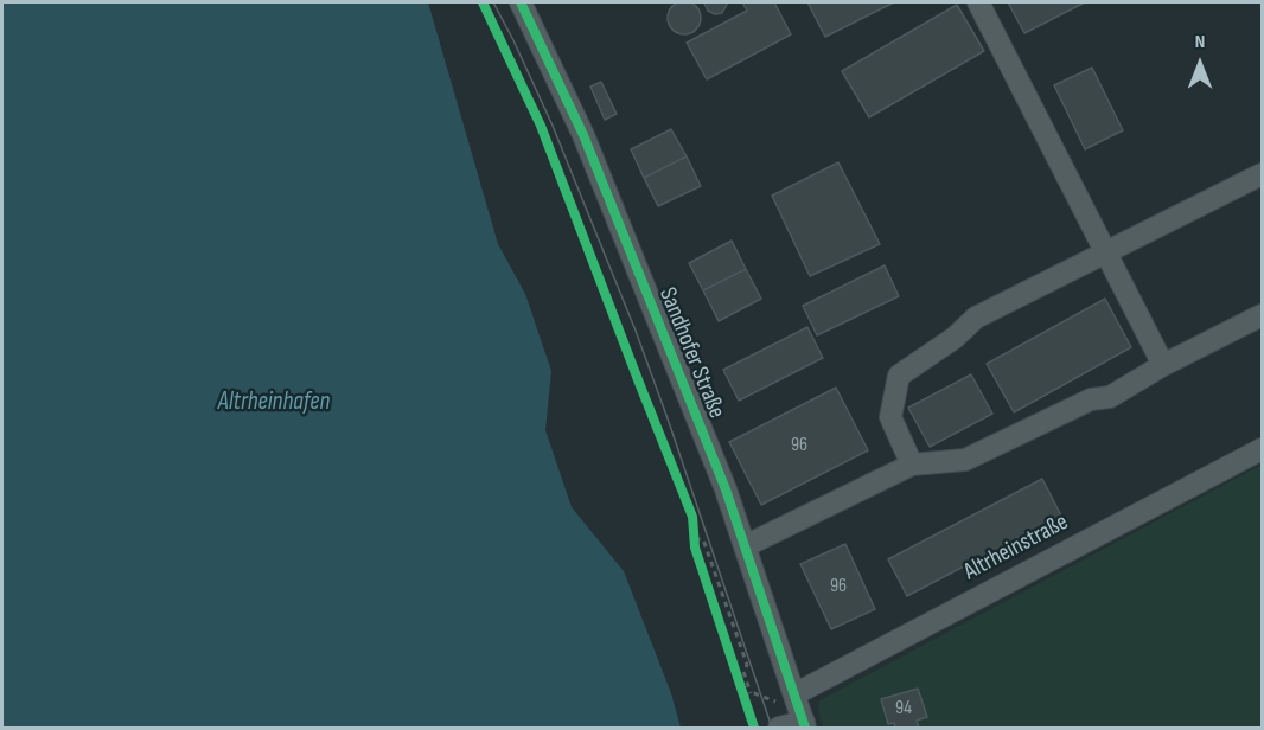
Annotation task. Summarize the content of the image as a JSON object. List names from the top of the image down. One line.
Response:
{"streets":{"street":["Sandhofer Straße","Altrheinstraße"]},"crossings":[["Sandhofer Straße","Altrheinstraße"]],"water":["Altrheinhafen"],"house_numbers":["96","96","94"],"north":"top"}
